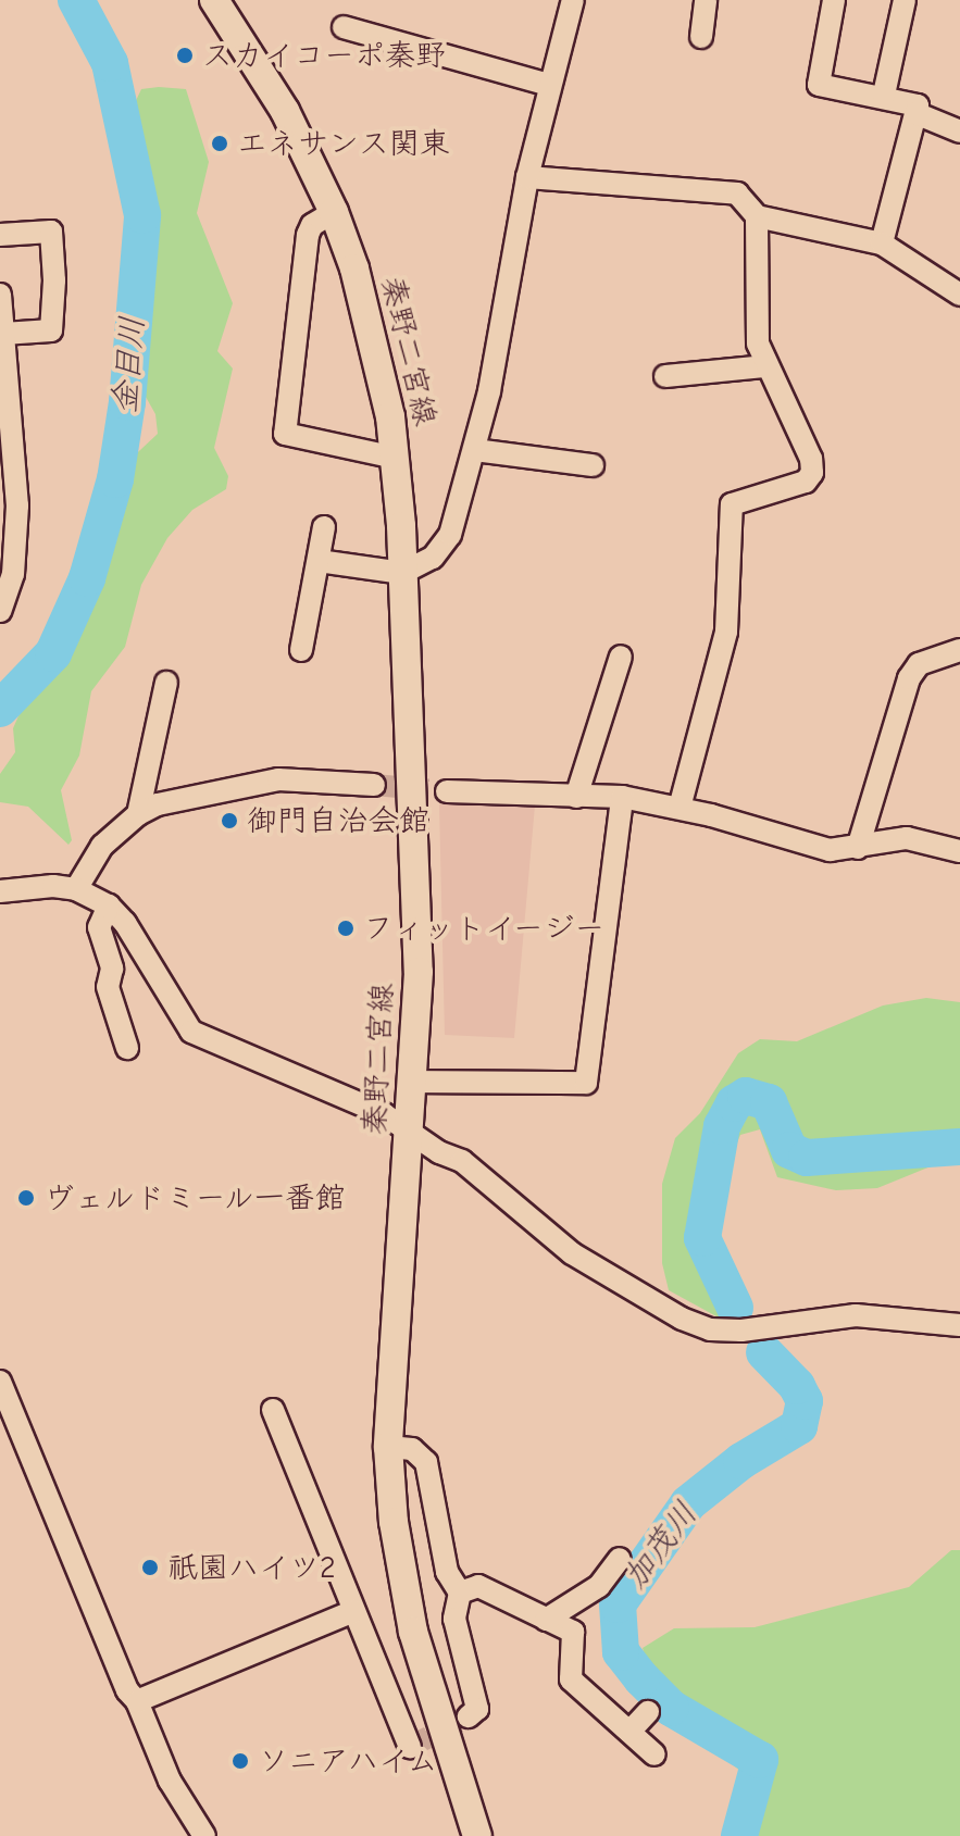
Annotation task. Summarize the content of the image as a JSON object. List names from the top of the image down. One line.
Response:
{"streets":{"main road":["秦野二宮線"]},"water":["金目川","加茂川"],"places":["スカイコーポ秦野","エネサンス関東","御門自治会館","フィットイージー","ヴェルドミール一番館","祇園ハイツ2","ソニアハイム"]}
